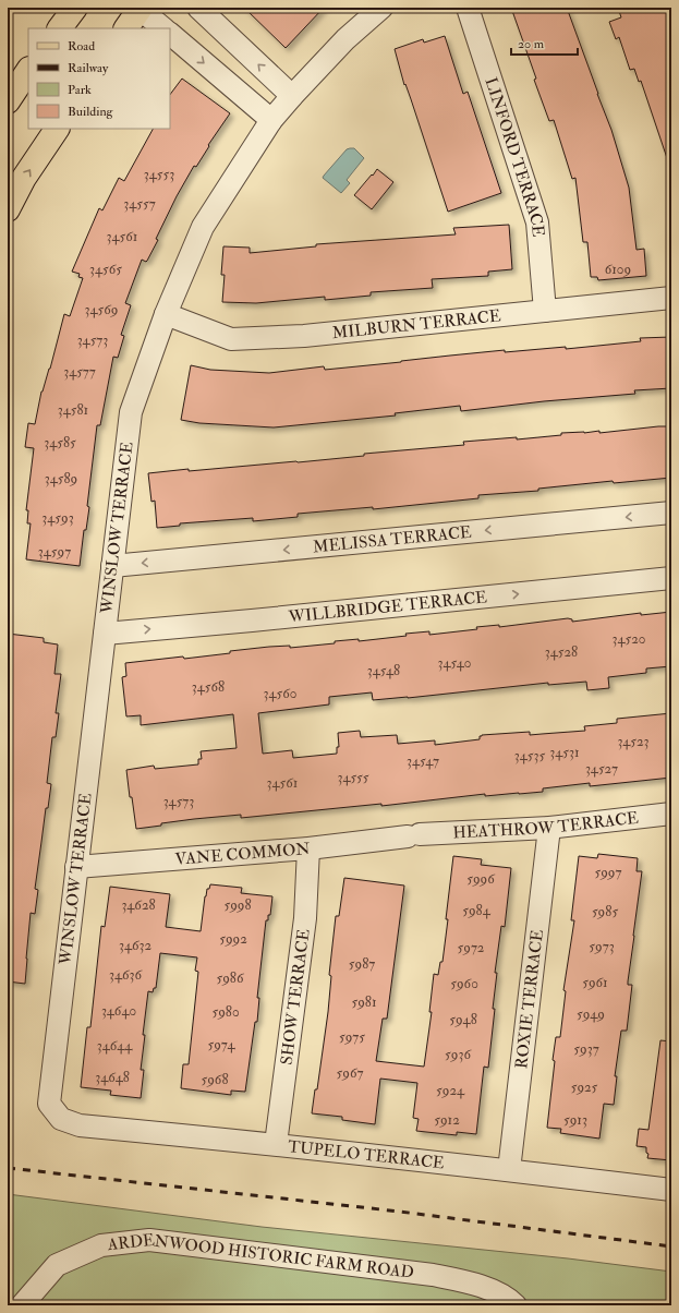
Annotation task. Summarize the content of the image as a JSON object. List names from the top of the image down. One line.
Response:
{"streets":{"street":["LINFORD TERRACE","MILBURN TERRACE","WINSLOW TERRACE","MELISSA TERRACE","WILLBRIDGE TERRACE","HEATHROW TERRACE","VANE COMMON","SHOW TERRACE","ROXIE TERRACE","TUPELO TERRACE","ARDENWOOD HISTORIC FARM ROAD"]},"crossings":[["LINFORD TERRACE","MILBURN TERRACE"],["MILBURN TERRACE","WINSLOW TERRACE"],["WINSLOW TERRACE","MELISSA TERRACE"],["WINSLOW TERRACE","WILLBRIDGE TERRACE"],["WINSLOW TERRACE","VANE COMMON"],["WINSLOW TERRACE","TUPELO TERRACE"],["HEATHROW TERRACE","VANE COMMON"],["HEATHROW TERRACE","ROXIE TERRACE"],["VANE COMMON","SHOW TERRACE"],["SHOW TERRACE","TUPELO TERRACE"],["ROXIE TERRACE","TUPELO TERRACE"]],"one_way":["MELISSA TERRACE","WILLBRIDGE TERRACE"],"house_numbers":["34553","34557","34561","34565","6109","34569","34573","34577","34581","34585","34589","34593","34597","34520","34528","34540","34548","34568","34560","34523","34531","34535","34547","34527","34555","34561","34573","5997","5996","34628","5998","5984","5985","5992","34632","5973","5972","5987","34636","5986","5961","5960","5981","34640","5980","5949","5948","5975","5974","34644","5937","5936","5967","34648","5968","5925","5924","5912","5913"],"legend":["Road","Railway","Park","Building"],"scale_bar":"20 m"}
